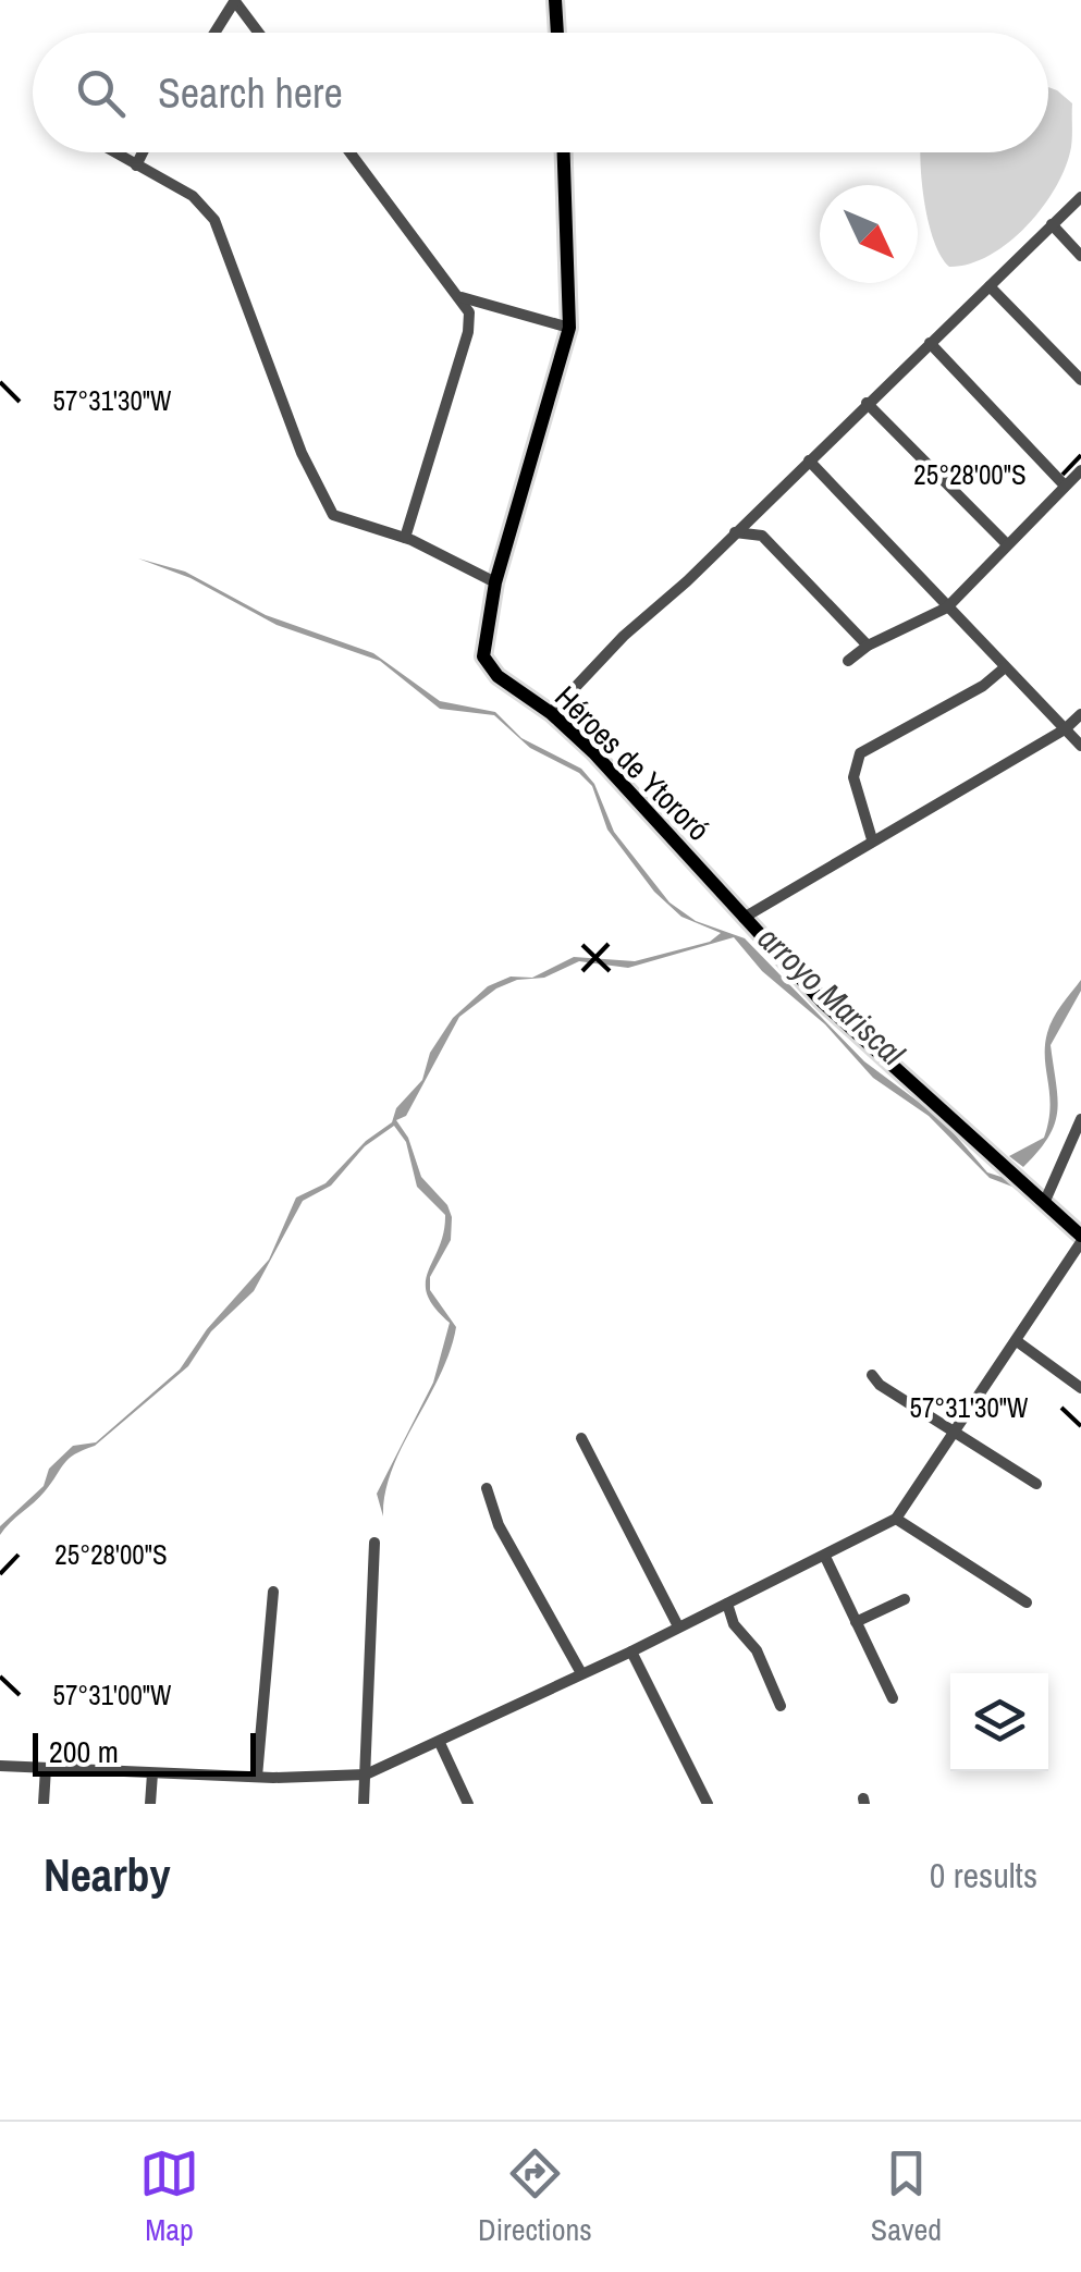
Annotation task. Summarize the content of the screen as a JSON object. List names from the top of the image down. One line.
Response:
{"streets":{"main road":["Héroes de Ytororó"]},"water":["arroyo Mariscal"],"scale_bar":"200 m","north":"bottom right","page":{"search":"Search here","scale":"200 m","heading":["Nearby","0 results"],"nav":["Map","Directions","Saved"]},"coordinates":["57°31'30\"W","25°28'00\"S","57°31'00\"W"]}
